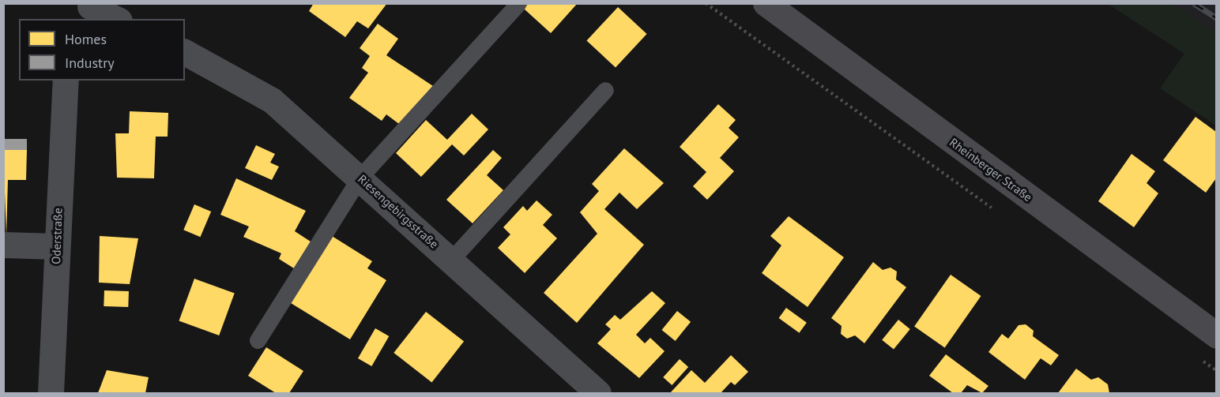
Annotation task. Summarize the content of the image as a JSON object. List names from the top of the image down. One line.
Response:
{"streets":{"main road":["Rheinberger Straße"],"street":["Riesengebirgsstraße","Oderstraße"]},"legend":["Homes","Industry"]}
